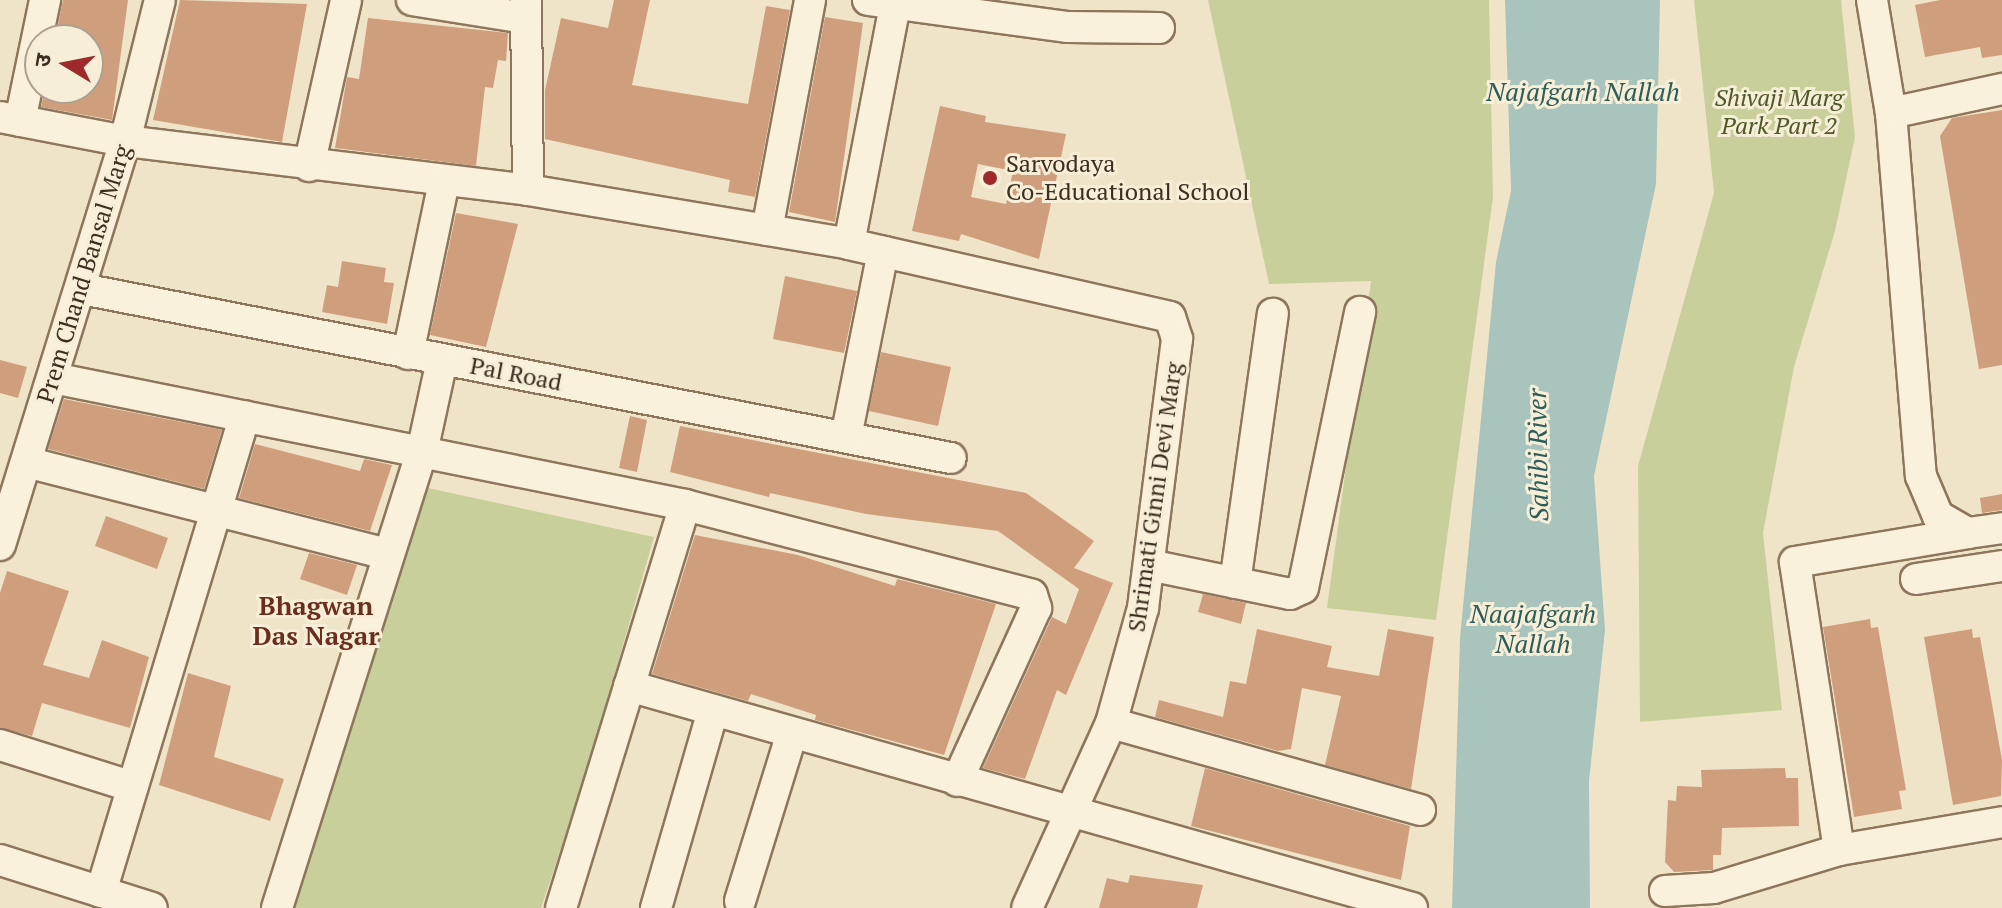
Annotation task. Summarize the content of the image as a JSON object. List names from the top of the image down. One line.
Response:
{"streets":{"street":["Prem Chand Bansal Marg","Pal Road","Shrimati Ginni Devi Marg"]},"crossings":[["Prem Chand Bansal Marg","Pal Road"]],"districts":["Bhagwan Das Nagar"],"water":["Najafgarh Nallah","Sahibi River","Naajafgarh Nallah"],"parks":["Shivaji Marg Park Part 2"],"places":["Sarvodaya Co-Educational School"],"north":"left"}
